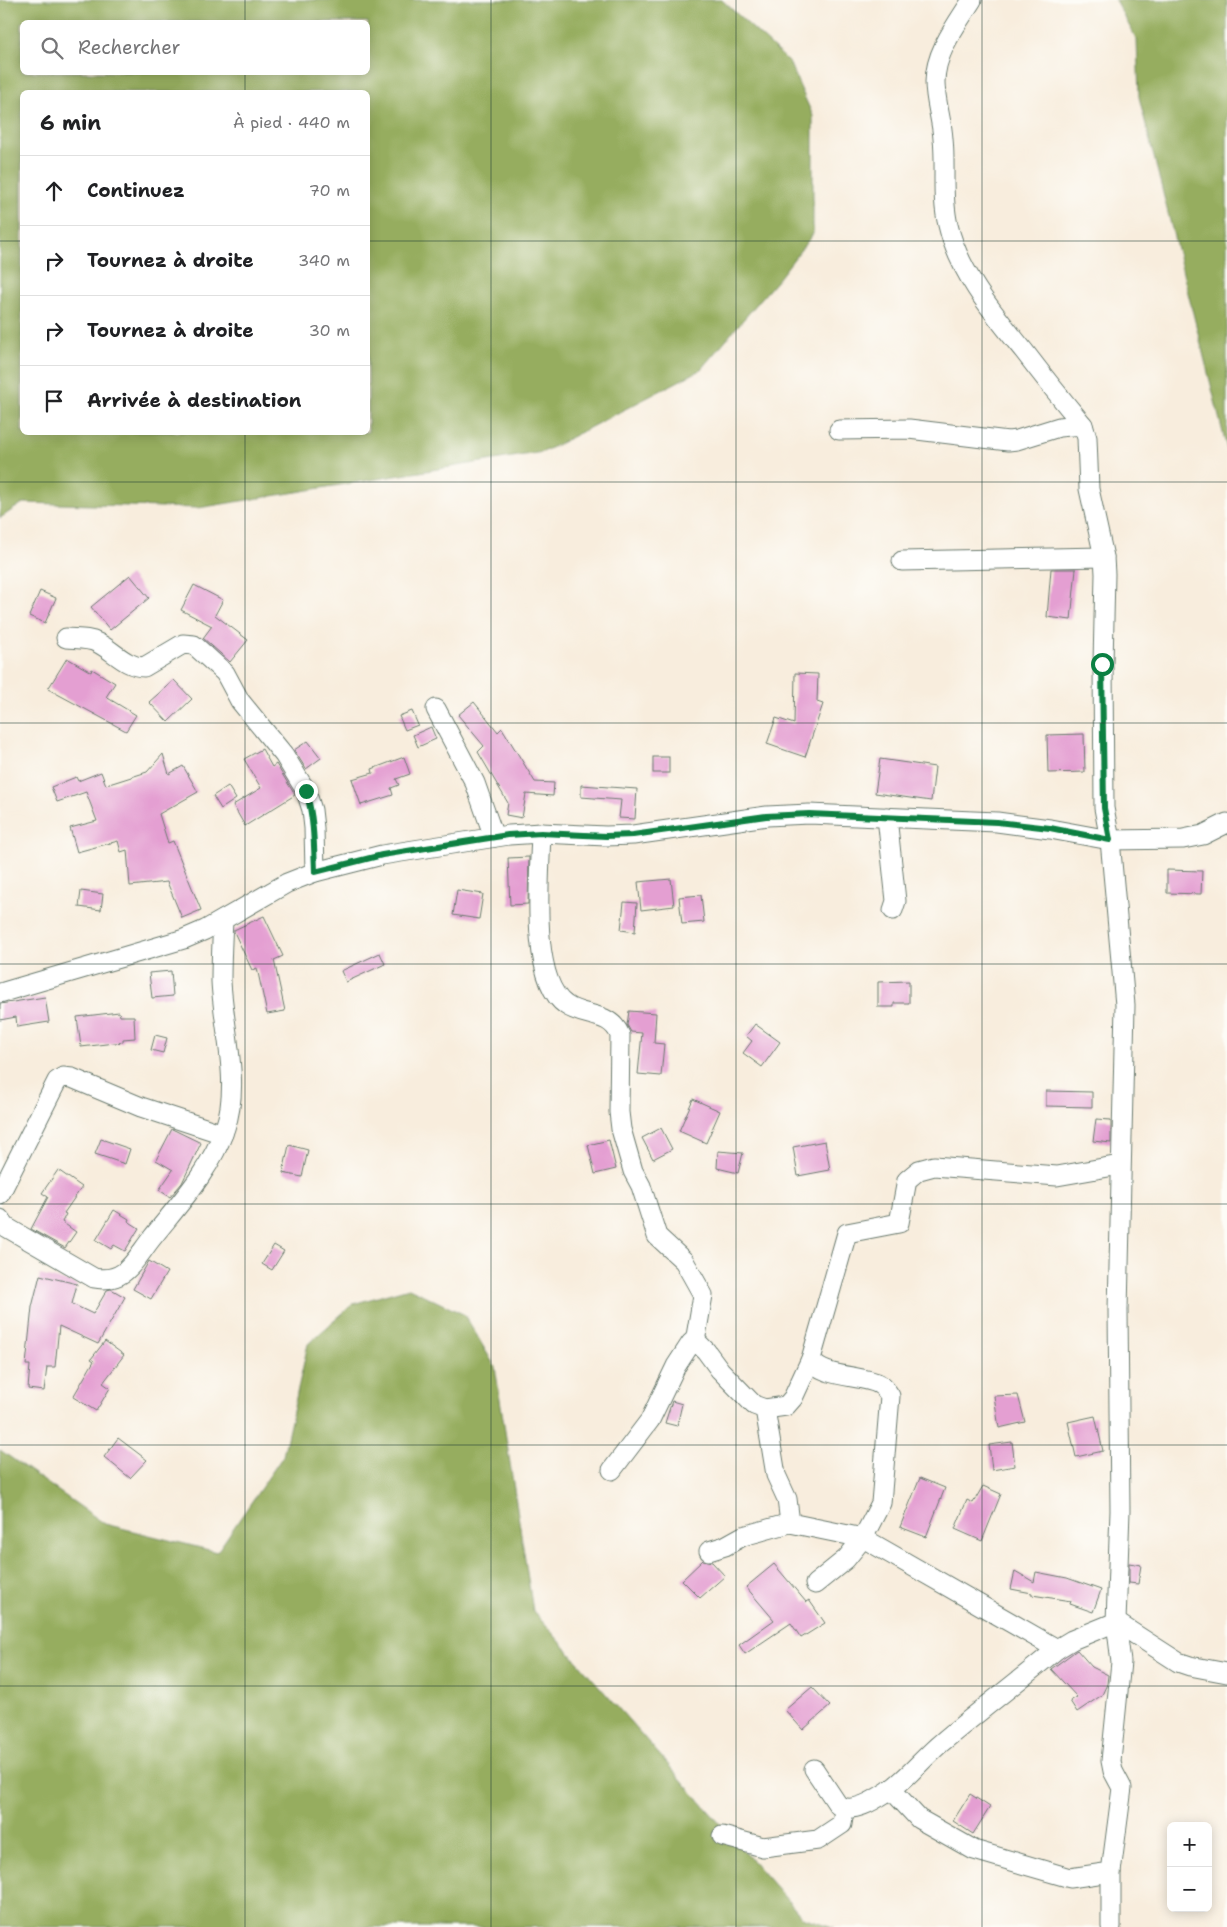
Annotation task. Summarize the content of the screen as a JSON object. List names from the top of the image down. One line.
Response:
{"page":{"search":"Rechercher","heading":["6 min","À pied · 440 m"],"list":[["Continuez","70 m"],["Tournez à droite","340 m"],["Tournez à droite","30 m"],"Arrivée à destination"],"map_buttons":["+","−"]}}
